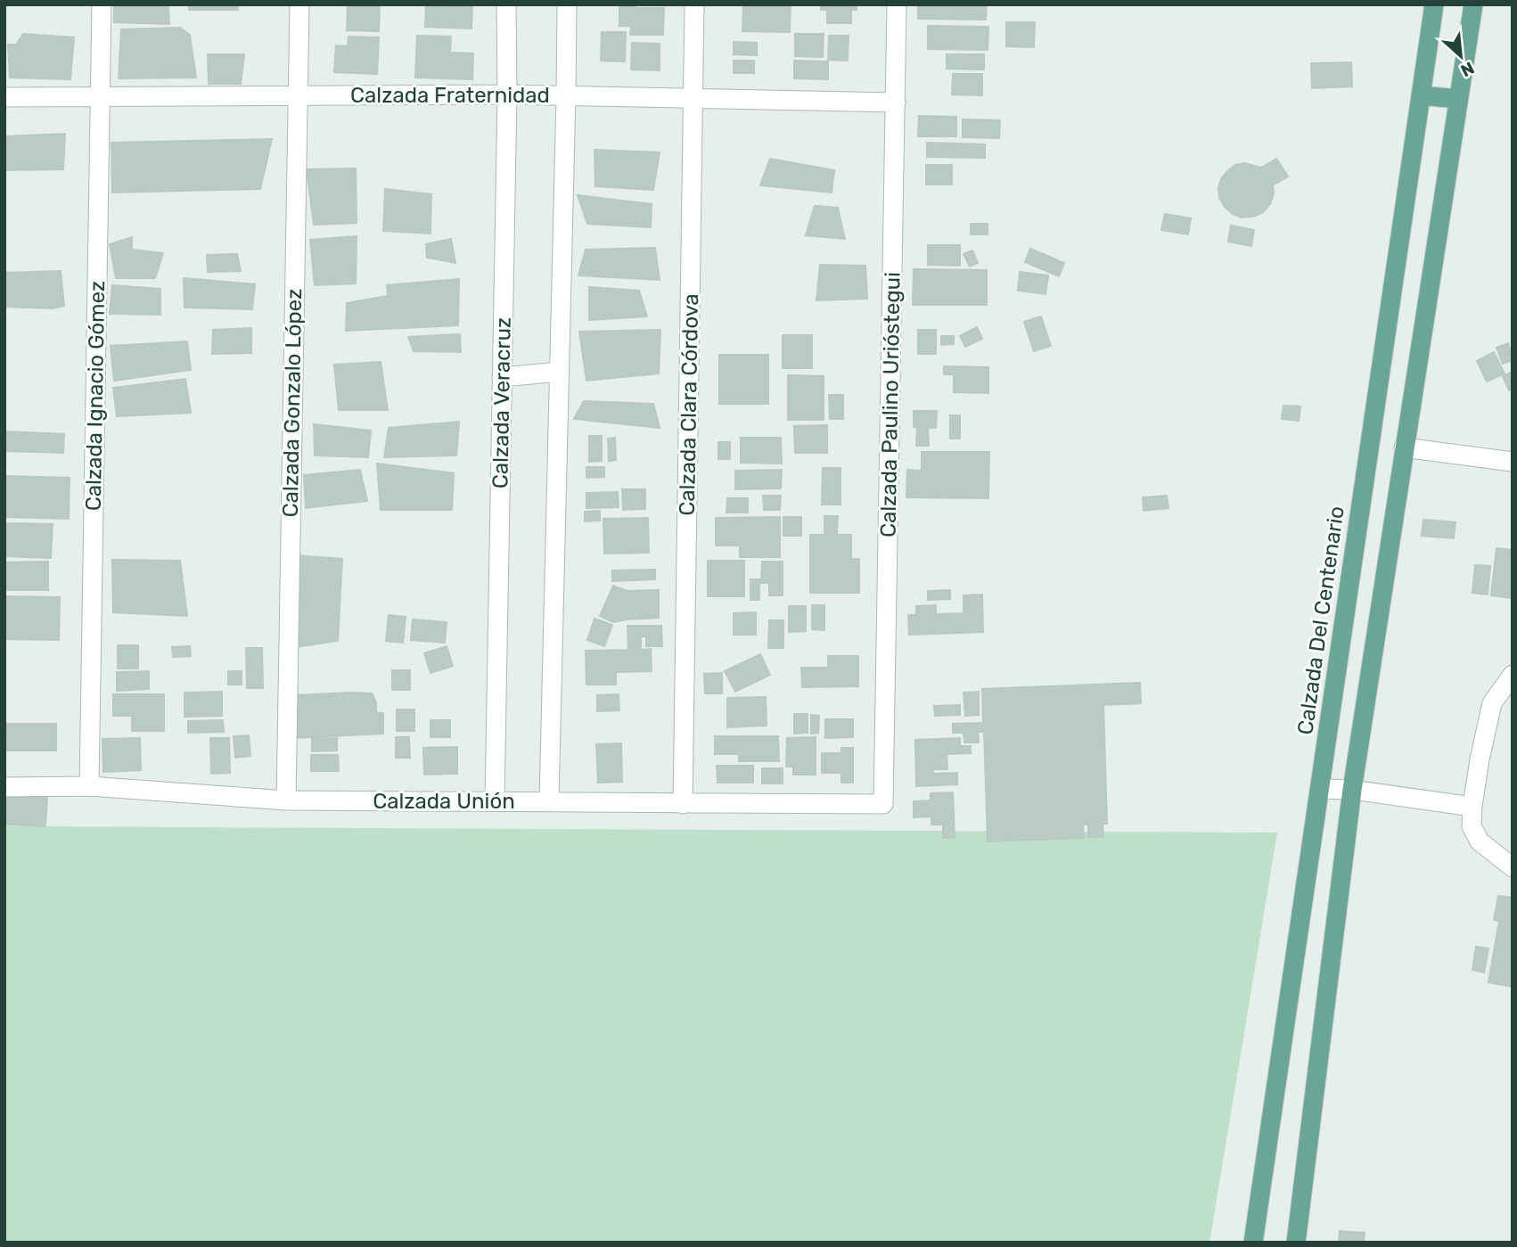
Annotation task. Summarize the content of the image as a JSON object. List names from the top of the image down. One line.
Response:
{"streets":{"main road":["Calzada Del Centenario"],"street":["Calzada Fraternidad","Calzada Ignacio Gómez","Calzada Gonzalo López","Calzada Veracruz","Calzada Clara Córdova","Calzada Paulino Urióstegui","Calzada Unión"]},"crossings":[["Calzada Fraternidad","Calzada Ignacio Gómez"],["Calzada Fraternidad","Calzada Gonzalo López"],["Calzada Fraternidad","Calzada Veracruz"],["Calzada Fraternidad","Calzada Clara Córdova"],["Calzada Fraternidad","Calzada Paulino Urióstegui"],["Calzada Ignacio Gómez","Calzada Unión"],["Calzada Gonzalo López","Calzada Unión"],["Calzada Veracruz","Calzada Unión"],["Calzada Clara Córdova","Calzada Unión"],["Calzada Paulino Urióstegui","Calzada Unión"]],"north":"bottom right"}
